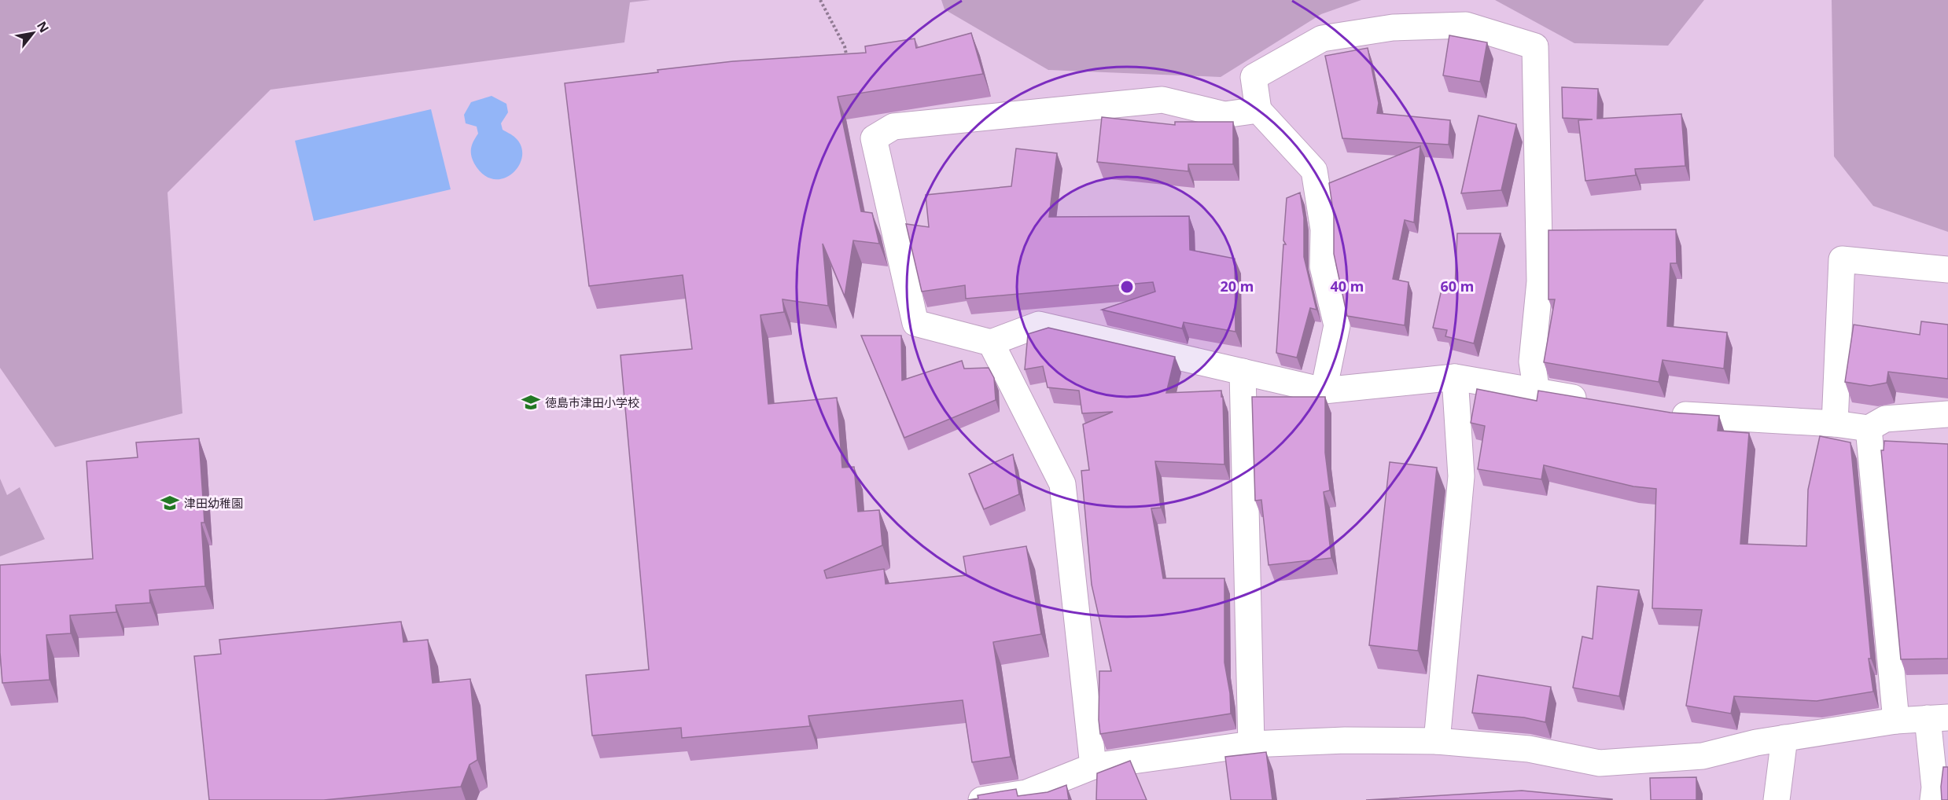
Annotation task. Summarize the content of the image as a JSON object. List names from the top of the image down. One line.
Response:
{"places":{"school or university":["徳島市津田小学校","津田幼稚園"]},"north":"top right","rings":["20 m","40 m","60 m"]}
